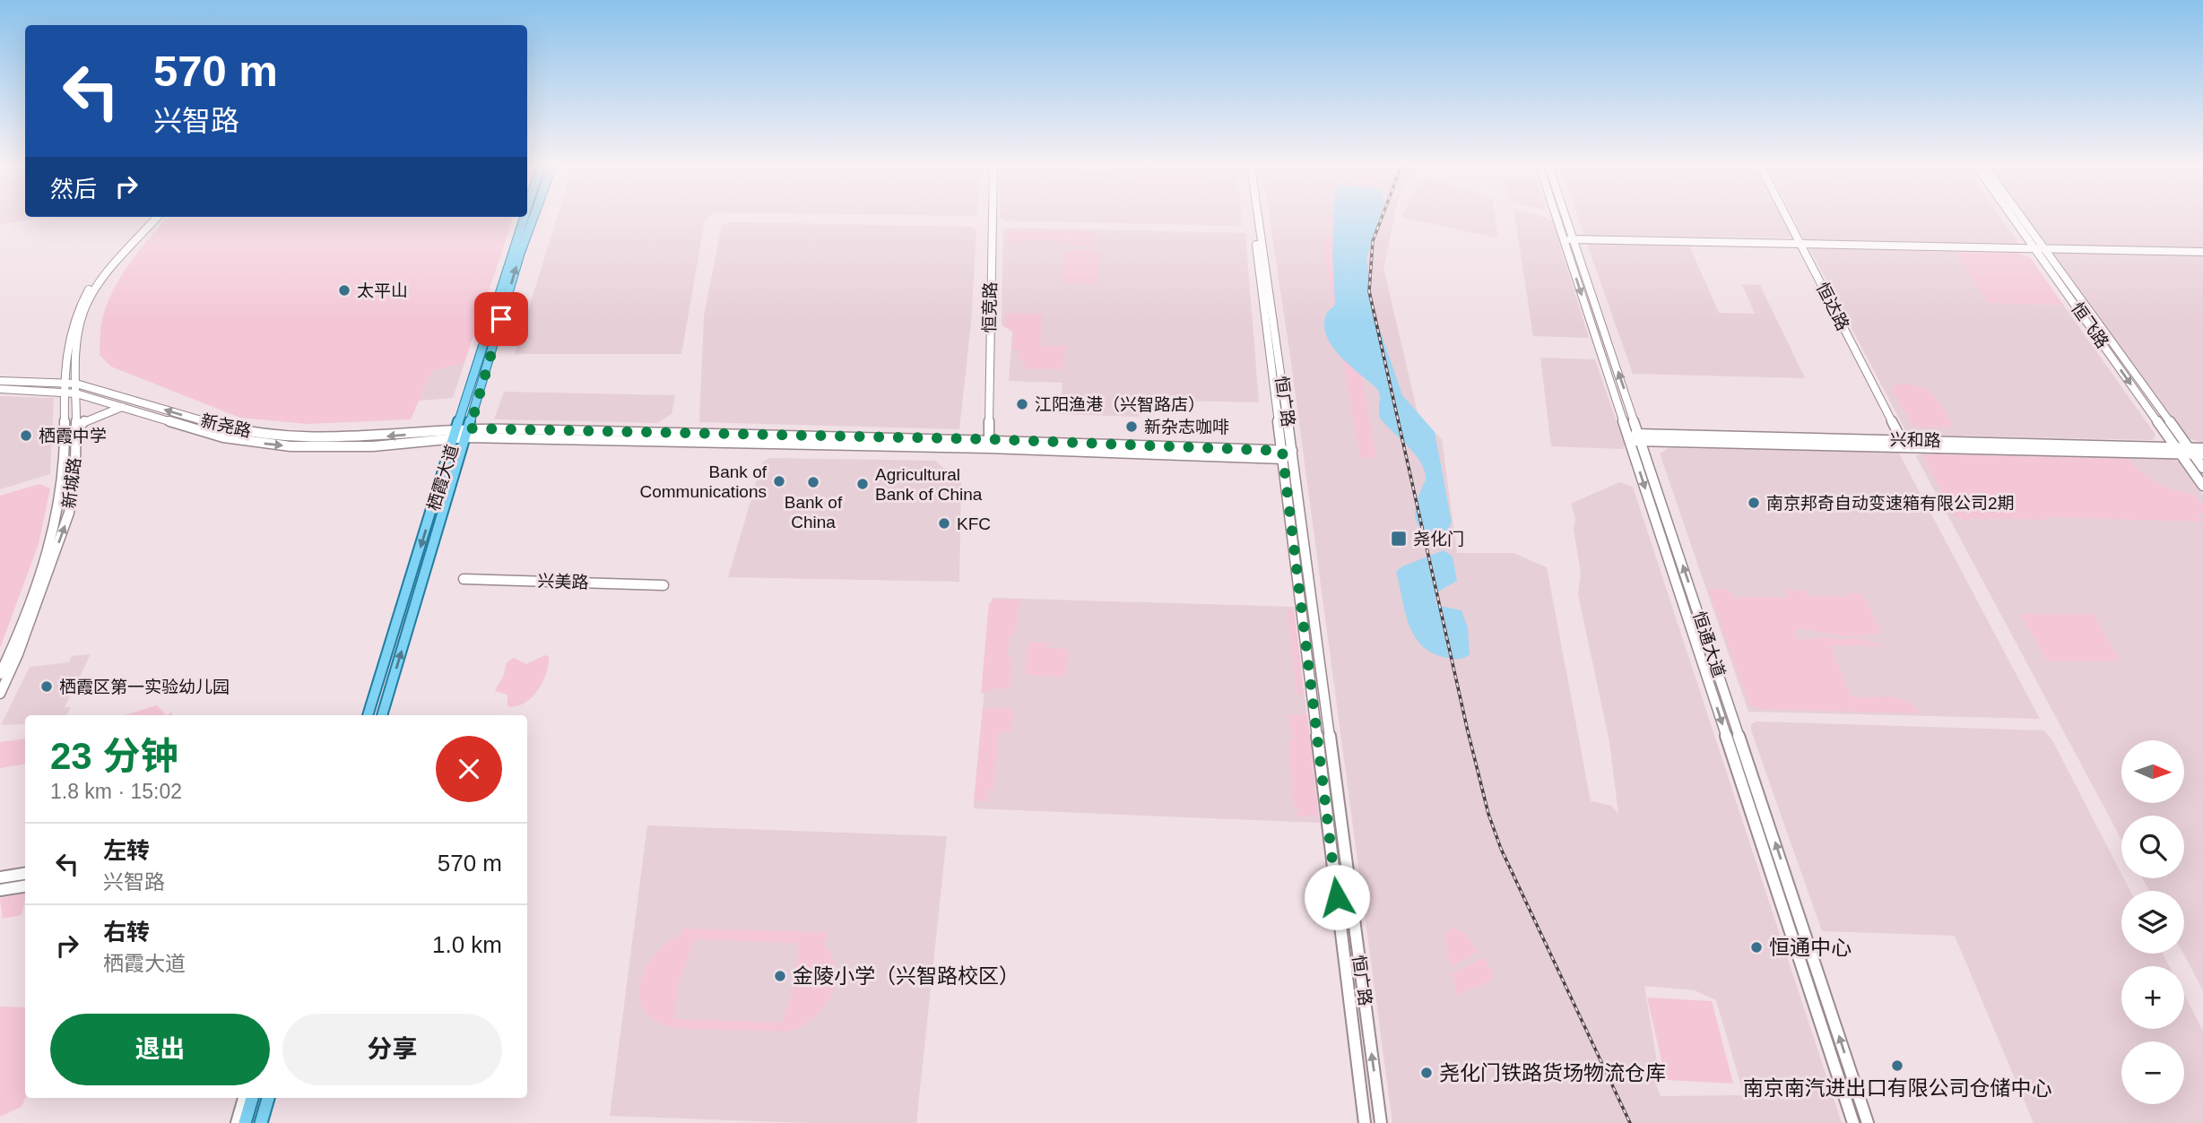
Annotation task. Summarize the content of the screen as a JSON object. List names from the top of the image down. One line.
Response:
{"streets":{"main road":["恒达路","恒竞路","恒飞路","恒广路","新尧路","兴和路","栖霞大道","新城路","兴美路","恒通大道"]},"crossings":[["恒达路","兴和路"],["恒飞路","兴和路"],["新尧路","栖霞大道"],["新尧路","新城路"],["兴和路","恒通大道"]],"places":{"other":["太平山","江阳渔港（兴智路店）","新杂志咖啡","栖霞中学","Bank of Communications","Bank of China","Agricultural Bank of China","南京邦奇自动变速箱有限公司2期","KFC","栖霞区第一实验幼儿园","恒通中心","金陵小学（兴智路校区）","南京南汽进出口有限公司仓储中心","尧化门铁路货场物流仓库"],"transit":["尧化门"]},"north":"right","page":{"turn":["570 m","兴智路"],"then":"然后","heading":["23 分钟","1.8 km · 15:02"],"map_buttons":["+","−"],"list":[{"name":"左转","note":"兴智路","value":"570 m"},{"name":"右转","note":"栖霞大道","value":"1.0 km"}],"buttons":["退出","分享"]}}
